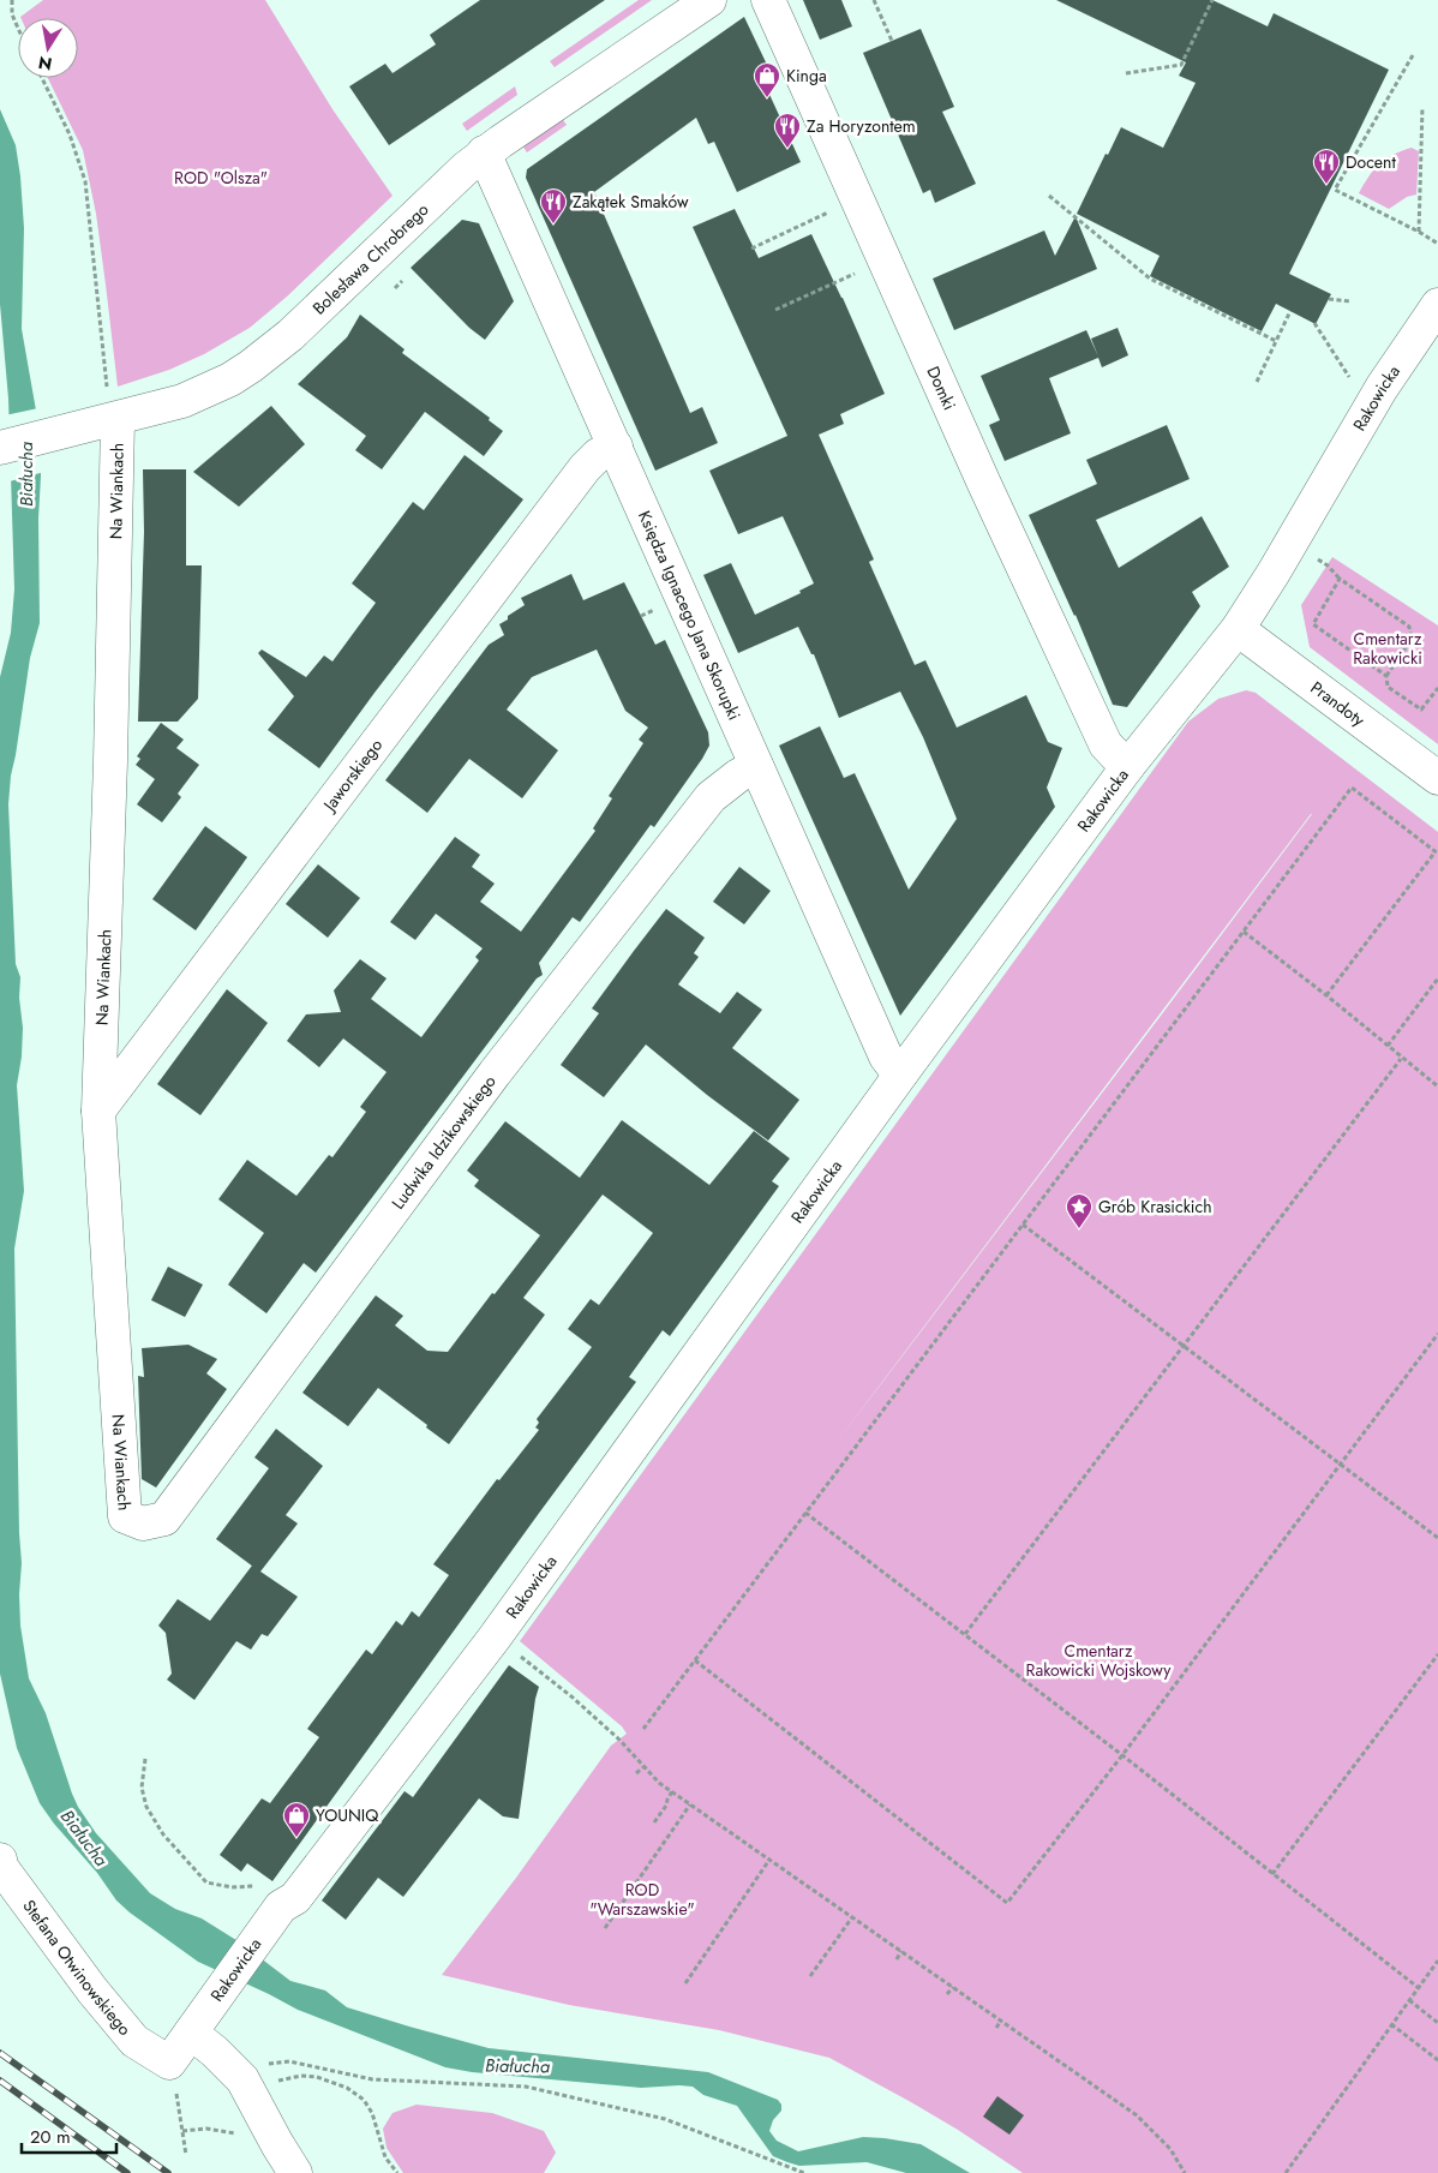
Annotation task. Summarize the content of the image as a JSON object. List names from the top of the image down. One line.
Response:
{"streets":{"street":["Bolesława Chrobrego","Domki","Rakowicka","Na Wiankach","Księdza Ignacego Jana Skorupki","Prandoty","Jaworskiego","Ludwika Idzikowskiego","Stefana Otwinowskiego"]},"crossings":[["Bolesława Chrobrego","Na Wiankach"],["Bolesława Chrobrego","Księdza Ignacego Jana Skorupki"],["Domki","Rakowicka"],["Rakowicka","Księdza Ignacego Jana Skorupki"],["Rakowicka","Prandoty"],["Rakowicka","Stefana Otwinowskiego"],["Na Wiankach","Jaworskiego"],["Na Wiankach","Ludwika Idzikowskiego"],["Księdza Ignacego Jana Skorupki","Jaworskiego"],["Księdza Ignacego Jana Skorupki","Ludwika Idzikowskiego"]],"water":["Białucha"],"parks":["ROD \"Olsza\"","Cmentarz Rakowicki","Cmentarz Rakowicki Wojskowy","ROD \"Warszawskie\""],"places":{"shop":["Kinga","YOUNIQ"],"restaurant":["Za Horyzontem","Docent","Zakątek Smaków"],"place":["Grób Krasickich"]},"scale_bar":"20 m","north":"bottom"}
